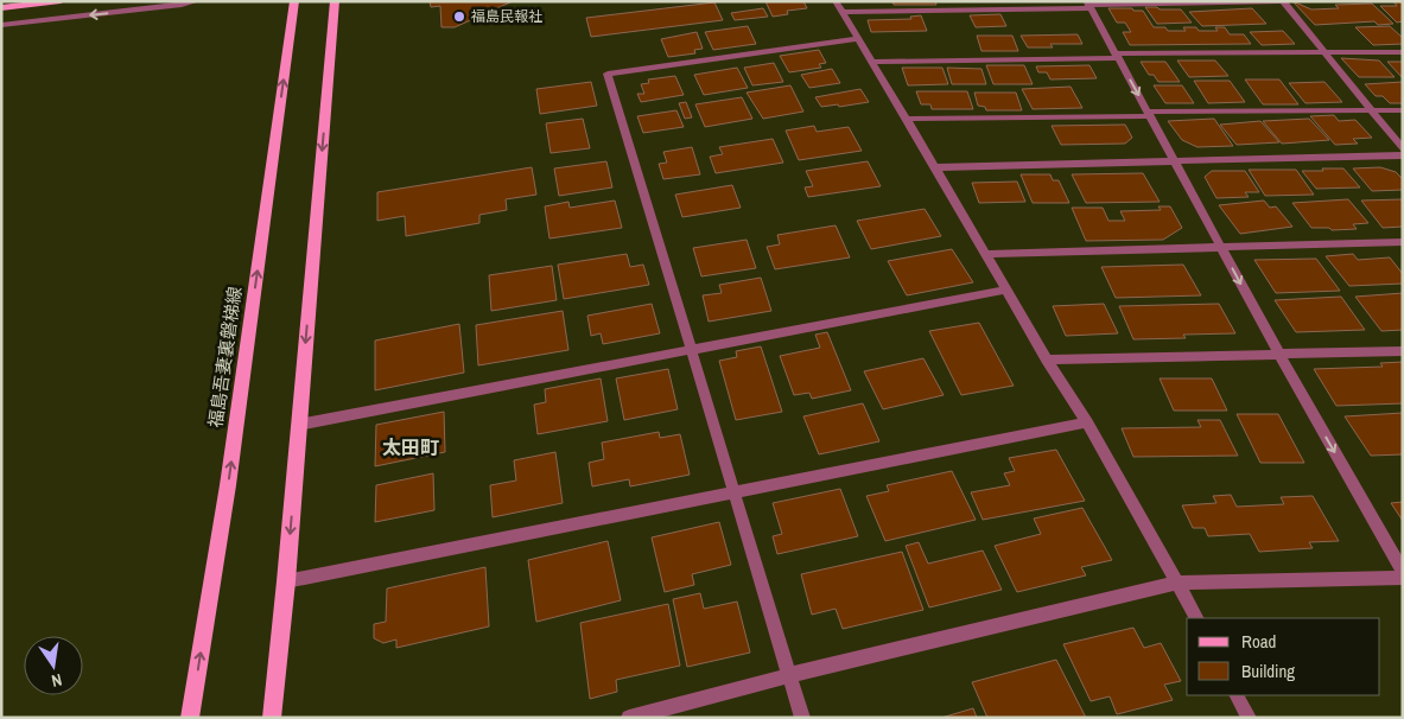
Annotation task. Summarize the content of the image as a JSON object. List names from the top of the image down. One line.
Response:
{"streets":{"main road":["福島吾妻裏磐梯線"]},"districts":["太田町"],"places":["福島民報社"],"legend":["Road","Building"],"north":"bottom"}
